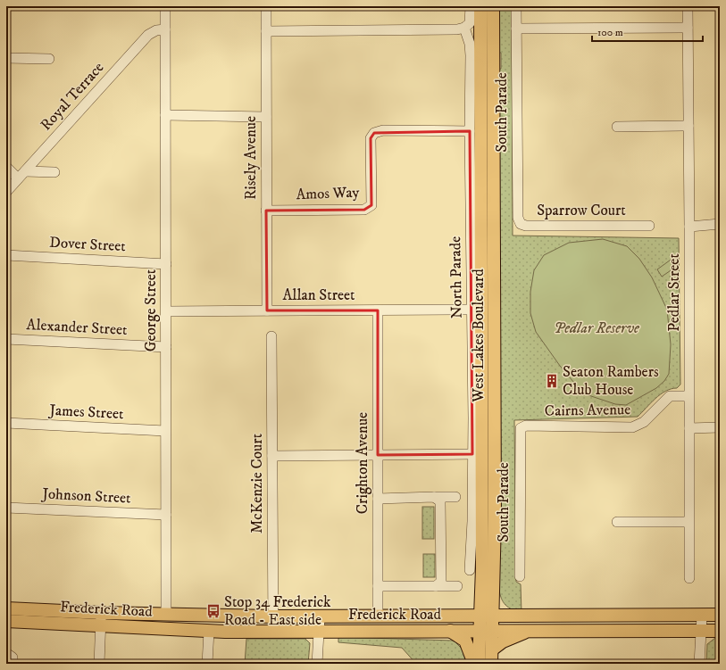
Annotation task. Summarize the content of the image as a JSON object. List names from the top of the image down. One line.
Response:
{"streets":{"main road":["West Lakes Boulevard","Frederick Road"],"street":["Royal Terrace","South Parade","Risely Avenue","Amos Way","Sparrow Court","Dover Street","North Parade","Pedlar Street","Allan Street","George Street","Alexander Street","Cairns Avenue","James Street","Crighton Avenue","McKenzie Court","Johnson Street"]},"crossings":[["Royal Terrace","George Street"],["South Parade","Sparrow Court"],["South Parade","Cairns Avenue"],["Risely Avenue","Amos Way"],["Risely Avenue","Allan Street"],["Amos Way","North Parade"],["Dover Street","George Street"],["North Parade","Allan Street"],["North Parade","West Lakes Boulevard"],["Pedlar Street","Cairns Avenue"],["Allan Street","George Street"],["Allan Street","Crighton Avenue"],["George Street","Alexander Street"],["George Street","James Street"],["George Street","Johnson Street"],["George Street","Frederick Road"],["West Lakes Boulevard","Frederick Road"],["Crighton Avenue","Frederick Road"],["McKenzie Court","Frederick Road"]],"parks":["Pedlar Reserve"],"places":{"building":["Seaton Rambers Club House"],"bus stop":["Stop 34 Frederick Road - East side"]},"scale_bar":"100 m"}
